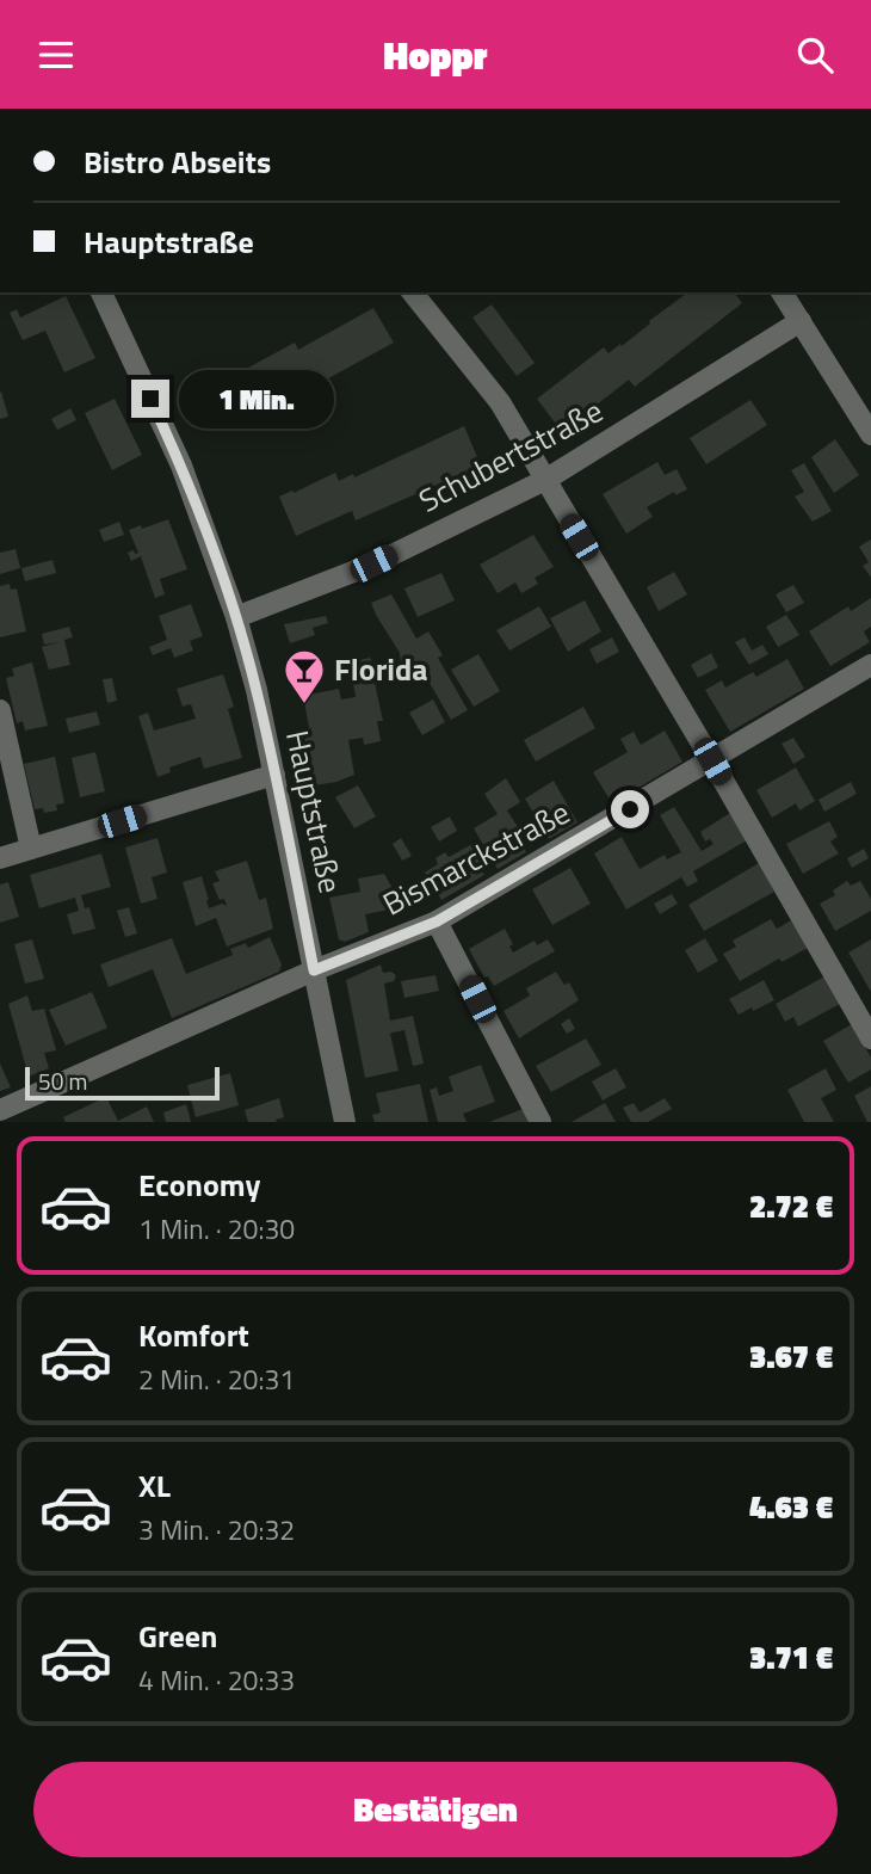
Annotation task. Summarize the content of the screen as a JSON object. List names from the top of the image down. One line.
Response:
{"streets":{"street":["Schubertstraße","Hauptstraße","Bismarckstraße"]},"crossings":[["Schubertstraße","Hauptstraße"],["Hauptstraße","Bismarckstraße"]],"places":{"bar":["Florida"]},"scale_bar":"50 m","page":{"header":"Hoppr","banner":["Bistro Abseits","Hauptstraße"],"bubble":"1 Min.","scale":"50 m","list":[{"name":"Economy","note":"1 Min. · 20:30","value":"2.72 €"},{"name":"Komfort","note":"2 Min. · 20:31","value":"3.67 €"},{"name":"XL","note":"3 Min. · 20:32","value":"4.63 €"},{"name":"Green","note":"4 Min. · 20:33","value":"3.71 €"}],"buttons":"Bestätigen"}}
